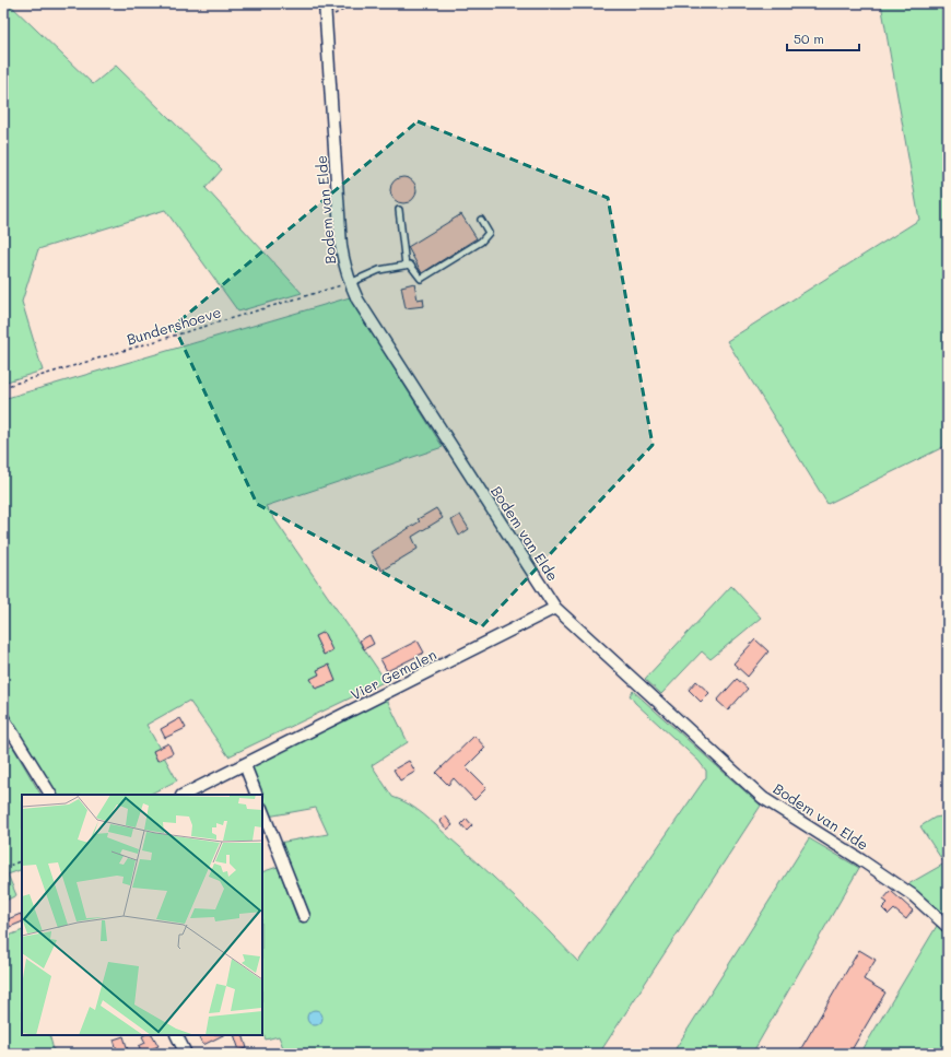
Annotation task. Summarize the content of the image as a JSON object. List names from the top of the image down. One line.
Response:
{"streets":{"street":["Bodem van Elde","Vier Gemalen"],"path":["Bundershoeve"]},"crossings":[["Bodem van Elde","Bundershoeve"],["Bodem van Elde","Vier Gemalen"]],"scale_bar":"50 m"}
